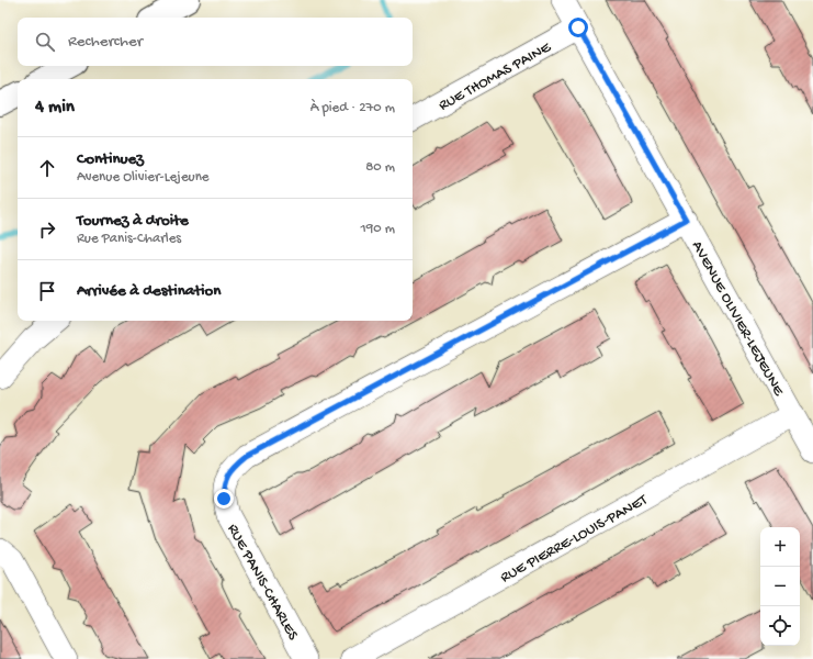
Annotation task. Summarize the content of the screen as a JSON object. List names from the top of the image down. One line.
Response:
{"streets":{"street":["RUE THOMAS PAINE","AVENUE OLIVIER-LEJEUNE","RUE PIERRE-LOUIS-PANET","RUE PANIS-CHARLES"]},"crossings":[["RUE THOMAS PAINE","AVENUE OLIVIER-LEJEUNE"],["AVENUE OLIVIER-LEJEUNE","RUE PIERRE-LOUIS-PANET"],["AVENUE OLIVIER-LEJEUNE","RUE PANIS-CHARLES"]],"page":{"search":"Rechercher","heading":["4 min","À pied · 270 m"],"list":[["Continuez","Avenue Olivier-Lejeune","80 m"],["Tournez à droite","Rue Panis-Charles","190 m"],"Arrivée à destination"],"map_buttons":["+","−"]}}
